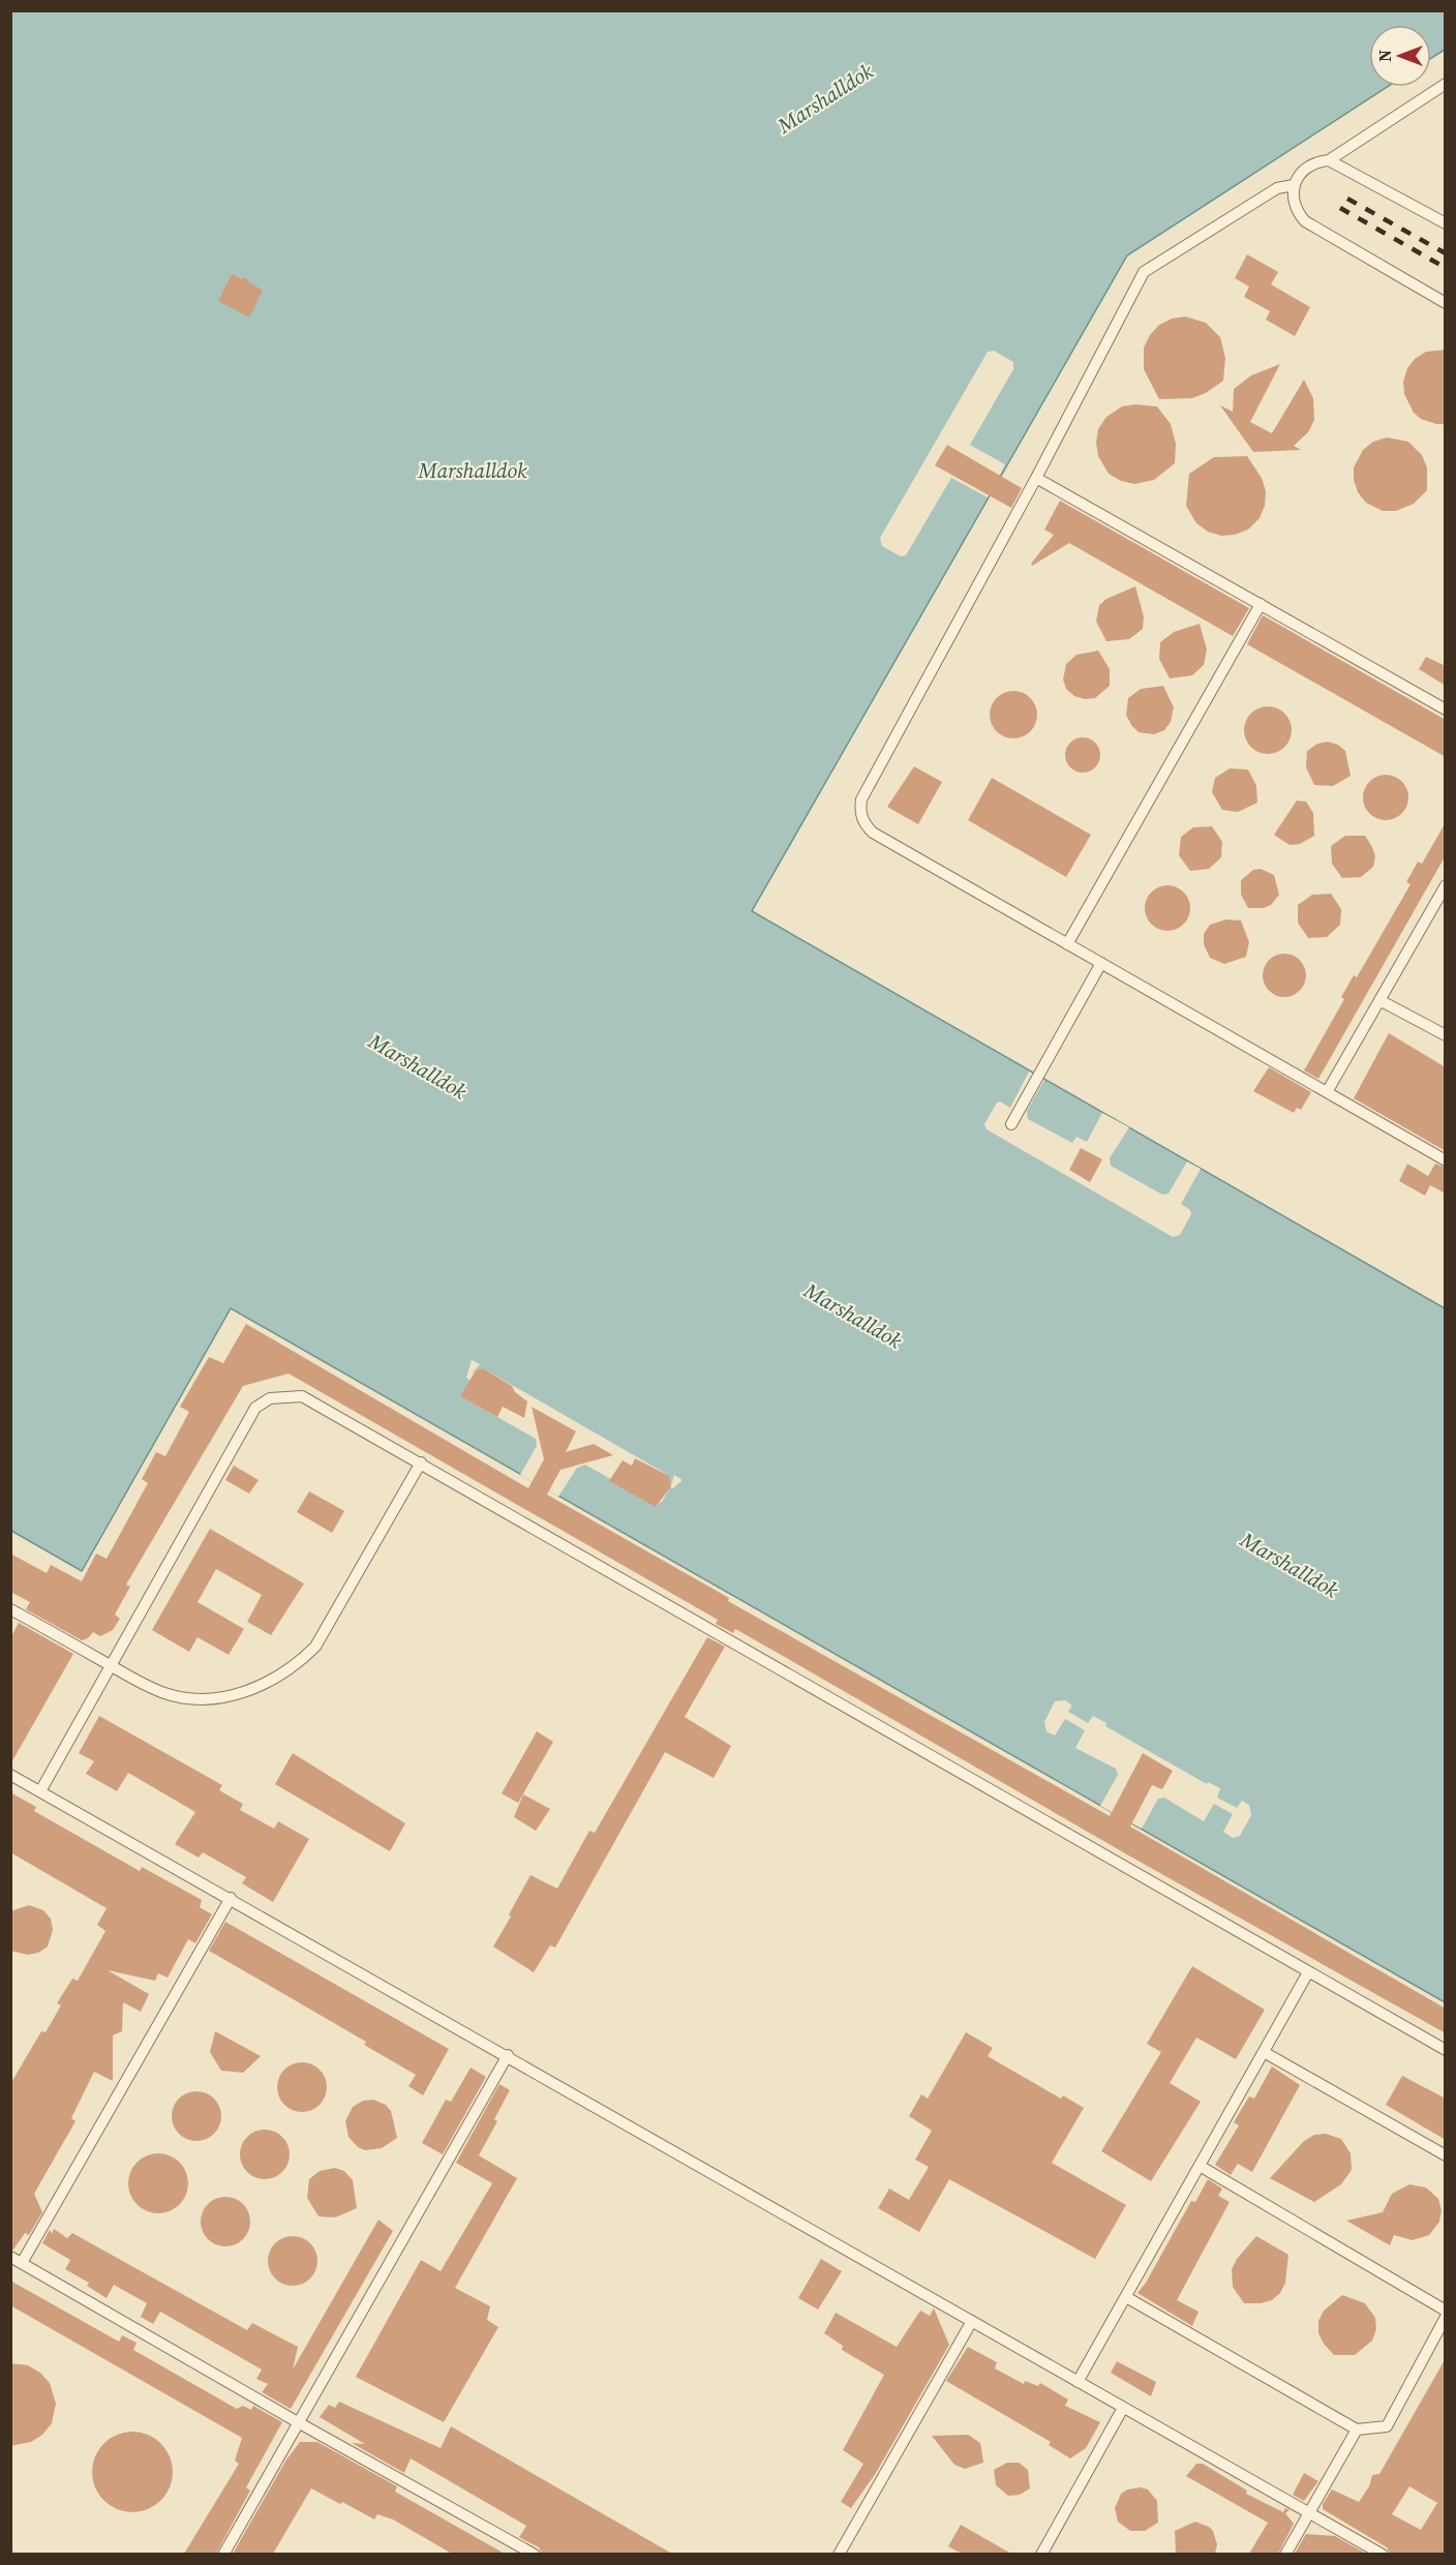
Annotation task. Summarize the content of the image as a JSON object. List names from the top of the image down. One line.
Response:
{"water":["Marshalldok"],"north":"left"}
